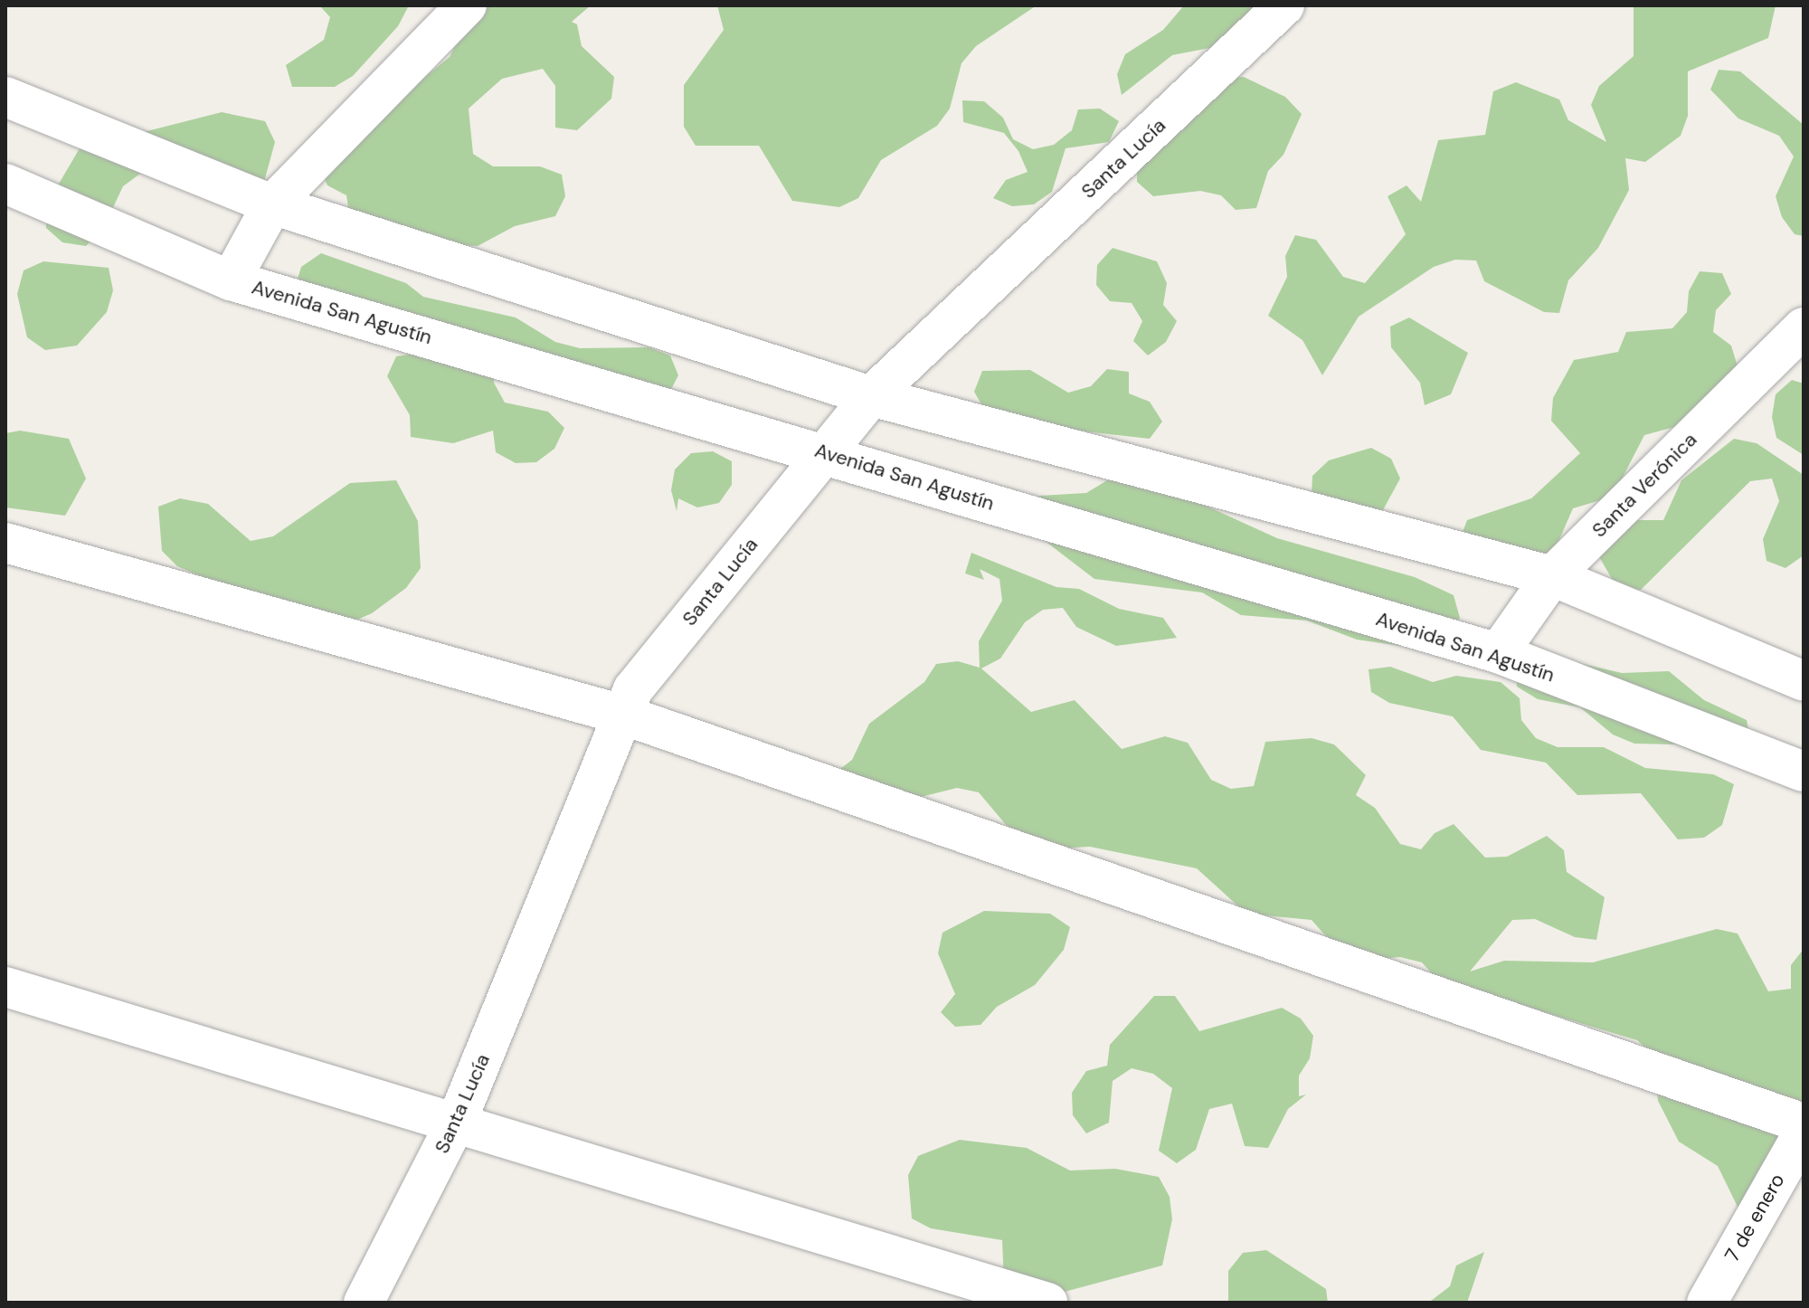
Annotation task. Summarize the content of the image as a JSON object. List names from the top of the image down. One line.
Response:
{"streets":{"street":["Santa Lucía","Avenida San Agustín","Santa Verónica","7 de enero"]},"crossings":[["Santa Lucía","Avenida San Agustín"],["Avenida San Agustín","Santa Verónica"]]}
